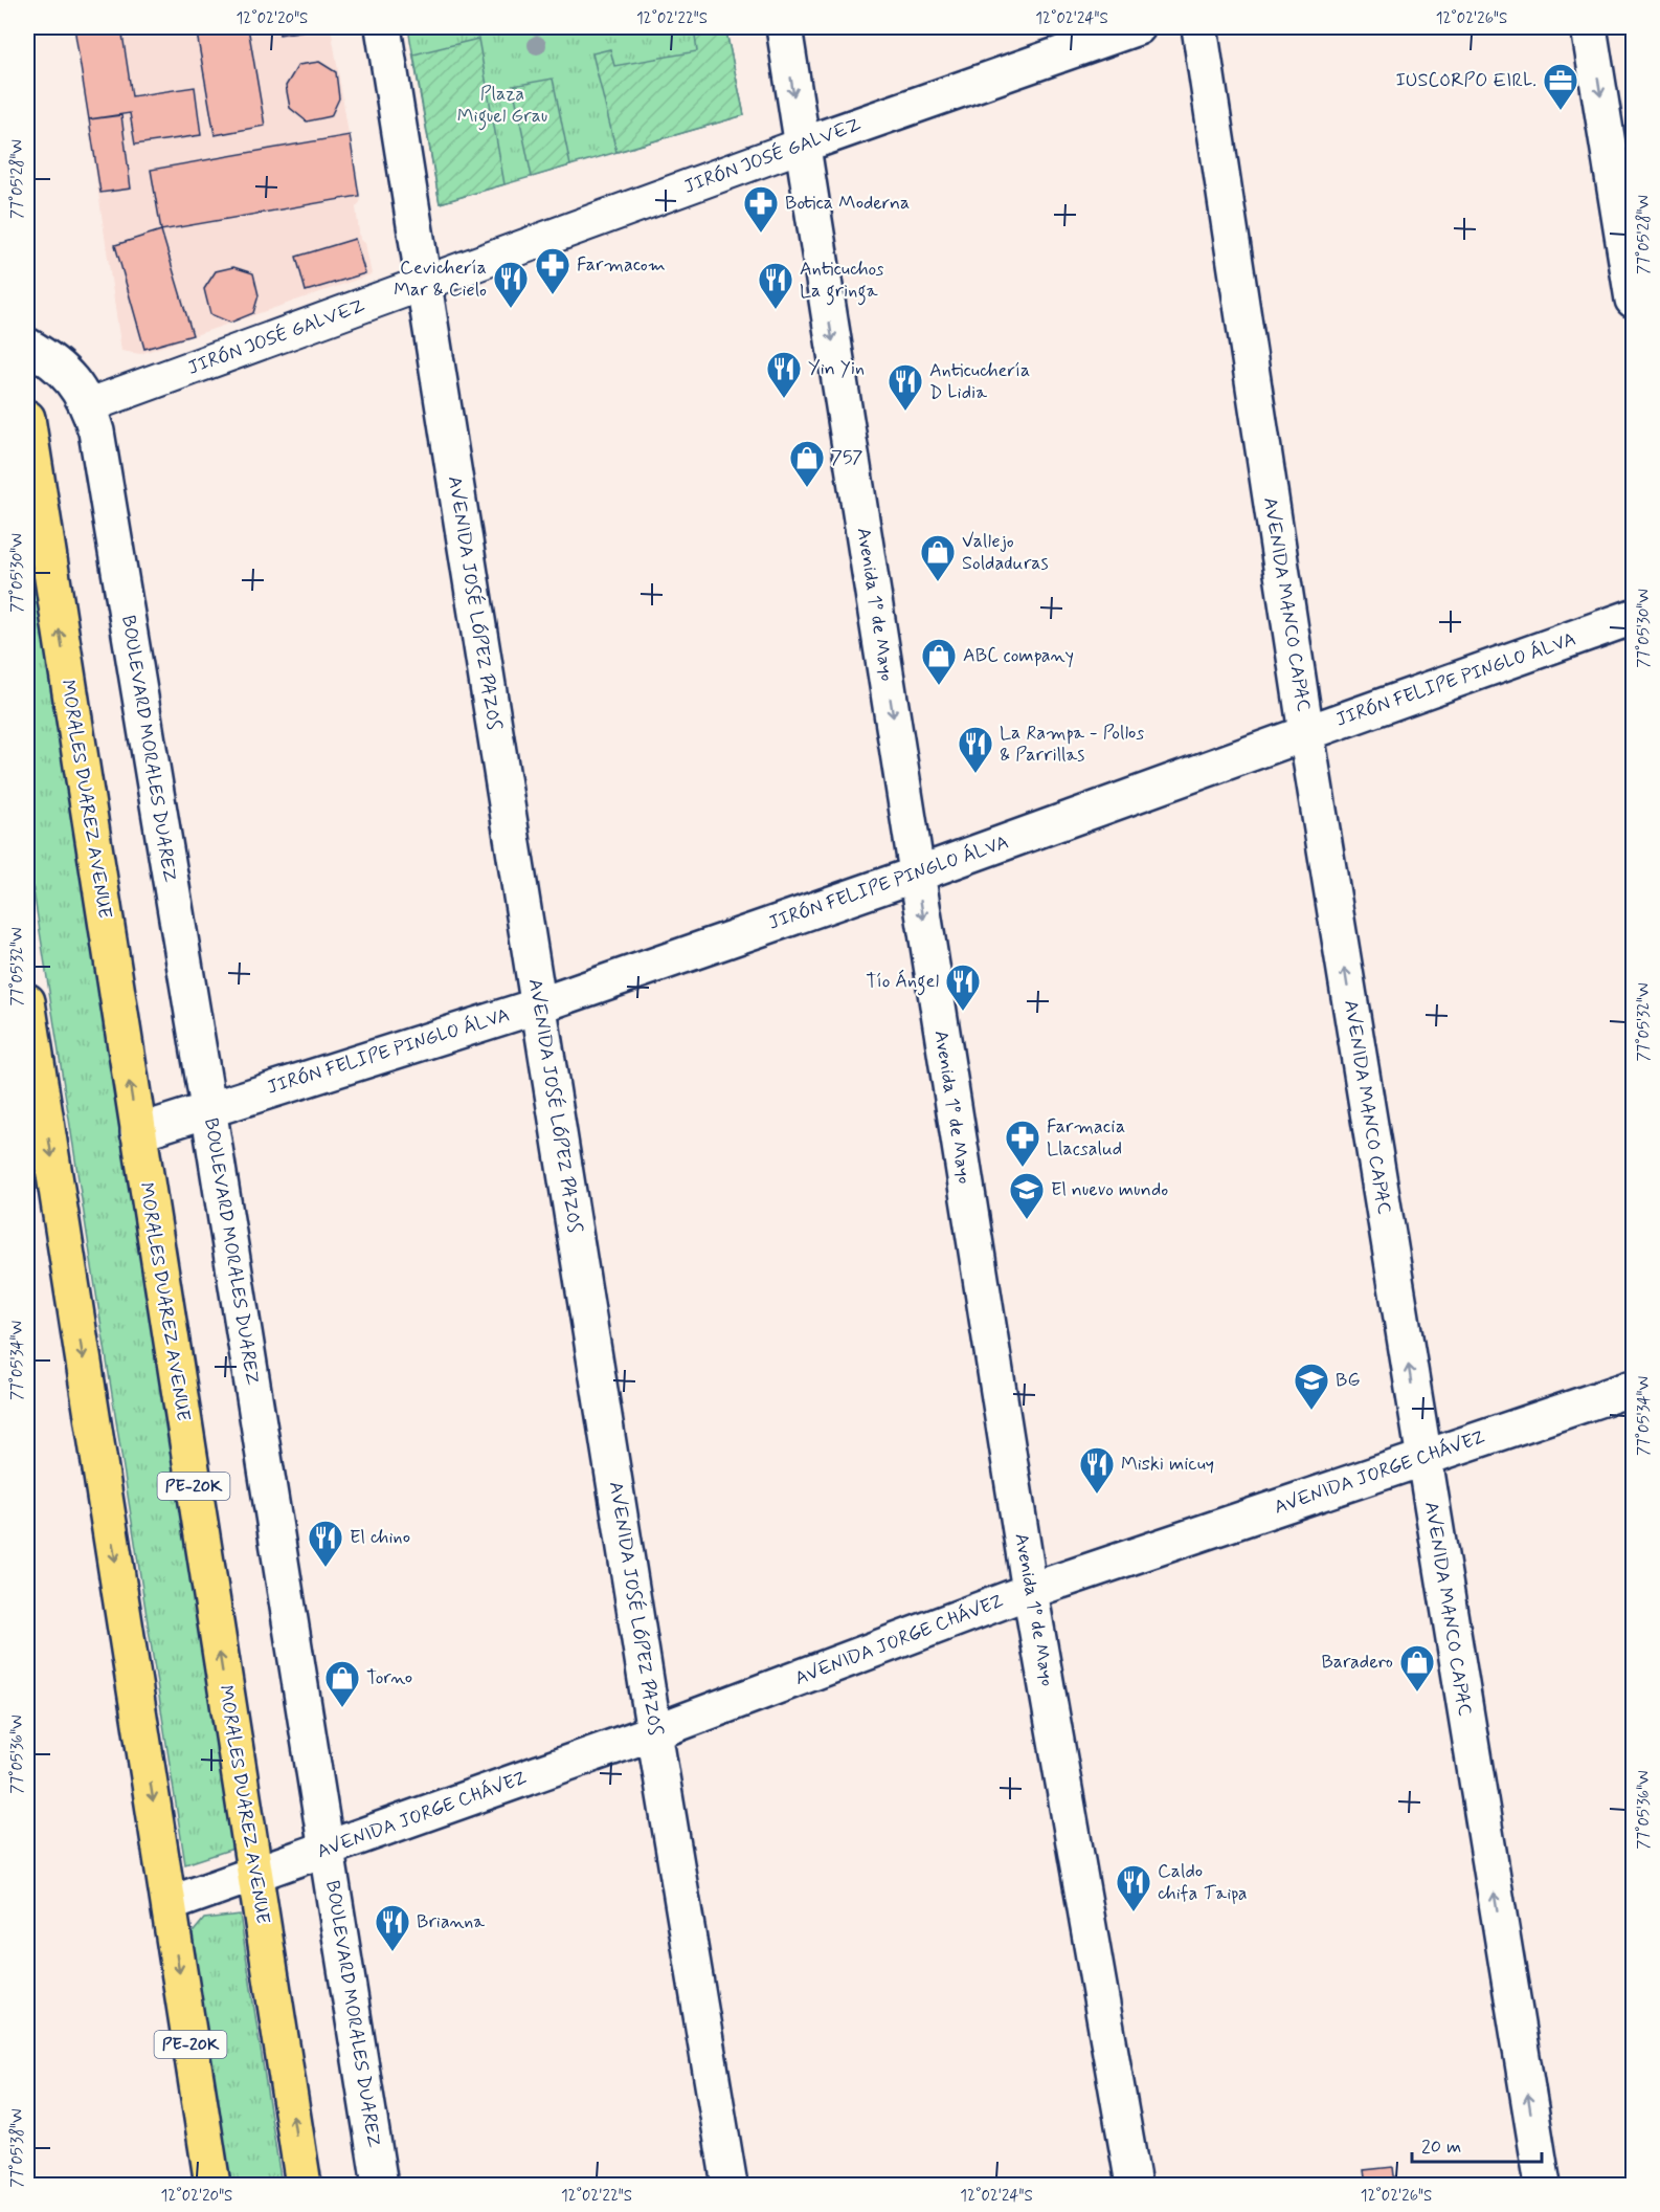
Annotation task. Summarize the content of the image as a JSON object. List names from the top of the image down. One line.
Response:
{"streets":{"highway":["MORALES DUAREZ AVENUE","PE-20K"],"street":["JIRÓN JOSÉ GALVEZ","AVENIDA JOSÉ LÓPEZ PAZOS","Avenida 1º de Mayo","AVENIDA MANCO CAPAC","JIRÓN FELIPE PINGLO ÁLVA","BOULEVARD MORALES DUAREZ","AVENIDA JORGE CHÁVEZ"]},"crossings":[["JIRÓN JOSÉ GALVEZ","AVENIDA JOSÉ LÓPEZ PAZOS"],["JIRÓN JOSÉ GALVEZ","Avenida 1º de Mayo"],["JIRÓN JOSÉ GALVEZ","BOULEVARD MORALES DUAREZ"],["AVENIDA JOSÉ LÓPEZ PAZOS","JIRÓN FELIPE PINGLO ÁLVA"],["AVENIDA JOSÉ LÓPEZ PAZOS","AVENIDA JORGE CHÁVEZ"],["Avenida 1º de Mayo","JIRÓN FELIPE PINGLO ÁLVA"],["Avenida 1º de Mayo","AVENIDA JORGE CHÁVEZ"],["AVENIDA MANCO CAPAC","JIRÓN FELIPE PINGLO ÁLVA"],["AVENIDA MANCO CAPAC","AVENIDA JORGE CHÁVEZ"],["JIRÓN FELIPE PINGLO ÁLVA","BOULEVARD MORALES DUAREZ"],["JIRÓN FELIPE PINGLO ÁLVA","MORALES DUAREZ AVENUE"],["BOULEVARD MORALES DUAREZ","AVENIDA JORGE CHÁVEZ"],["MORALES DUAREZ AVENUE","AVENIDA JORGE CHÁVEZ"],["AVENIDA JORGE CHÁVEZ","PE-20K"]],"one_way":["Avenida 1º de Mayo","AVENIDA MANCO CAPAC"],"parks":["Plaza Miguel Grau"],"places":{"office":["IUSCORPO EIRL."],"pharmacy":["Botica Moderna","Farmacom","Farmacia Llacsalud"],"restaurant":["Cevichería Mar & Cielo","Anticuchos La gringa","Yin Yin","Anticuchería D Lidia","La Rampa - Pollos & Parrillas","Tío Ángel","Miski micuy","El chino","Caldo chifa Taipa","Brianna"],"shop":["757","Vallejo Soldaduras","ABC company","Baradero","Torno"],"school or university":["El nuevo mundo","BG"]},"scale_bar":"20 m","coordinates":["12°02'20\"S","12°02'22\"S","12°02'24\"S","12°02'26\"S","77°05'28\"W","77°05'30\"W","77°05'32\"W","77°05'34\"W","77°05'36\"W","77°05'38\"W"]}
